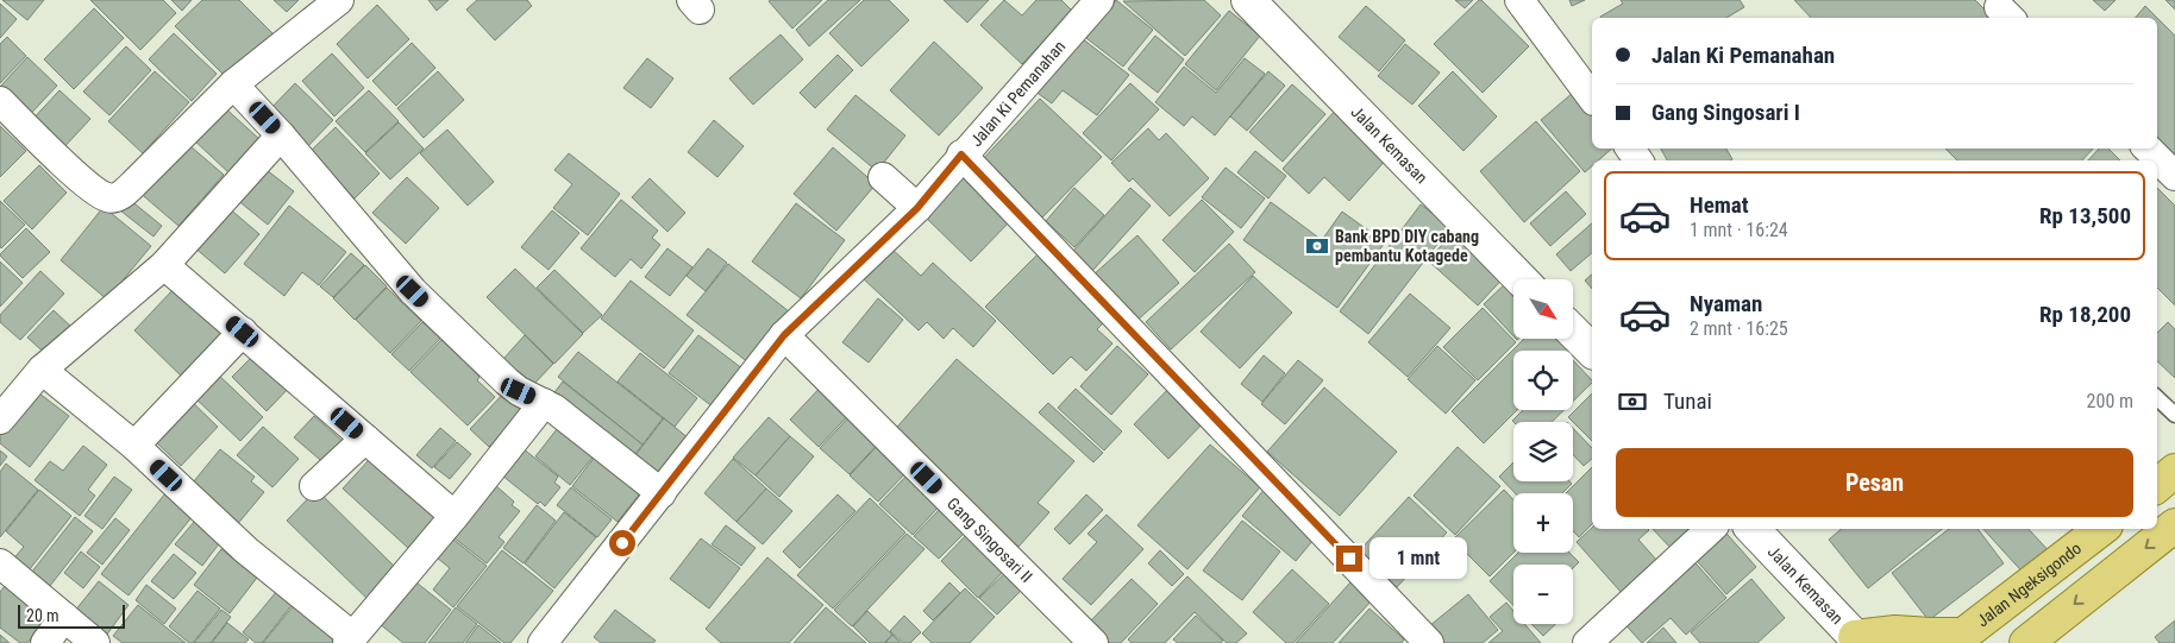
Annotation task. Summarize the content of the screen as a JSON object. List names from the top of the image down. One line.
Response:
{"streets":{"main road":["Jalan Ngeksigondo"],"street":["Jalan Ki Pemanahan","Jalan Kemasan","Gang Singosari II"]},"crossings":[["Jalan Ki Pemanahan","Gang Singosari II"]],"places":{"bank":["Bank BPD DIY cabang pembantu Kotagede"]},"scale_bar":"20 m","north":"bottom right","page":{"banner":["Jalan Ki Pemanahan","Gang Singosari I"],"list":[{"name":"Hemat","note":"1 mnt · 16:24","value":"Rp 13,500"},{"name":"Nyaman","note":"2 mnt · 16:25","value":"Rp 18,200"}],"map_buttons":["+","−"],"pay":["Tunai","200 m"],"buttons":"Pesan","bubble":"1 mnt","scale":"20 m"}}
